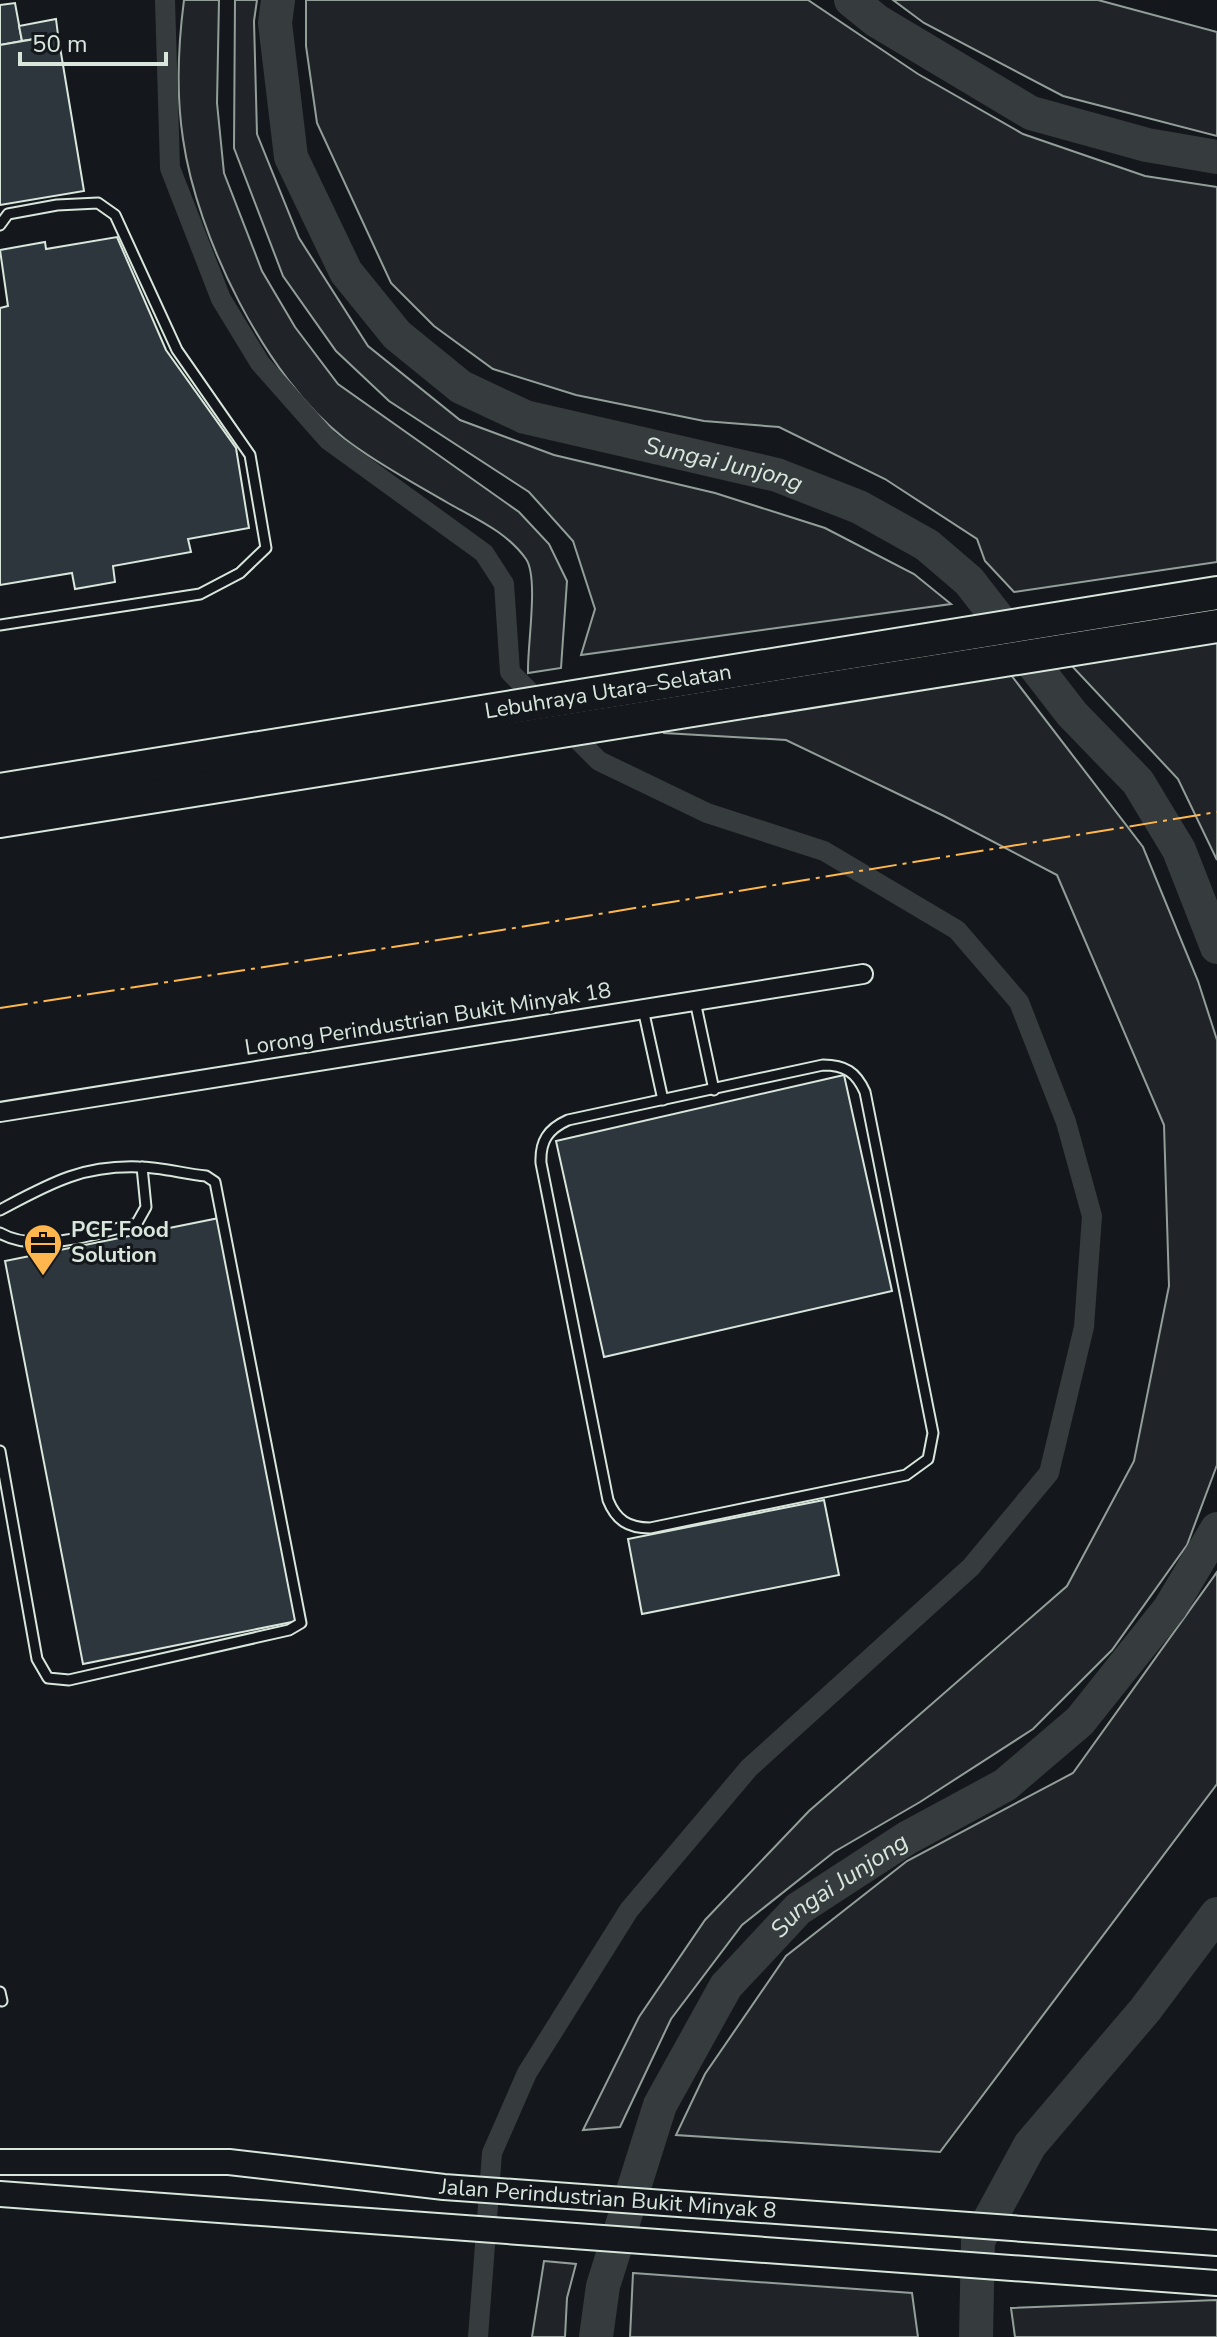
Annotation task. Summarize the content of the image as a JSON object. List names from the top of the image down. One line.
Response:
{"streets":{"highway":["Lebuhraya Utara–Selatan"],"street":["Lorong Perindustrian Bukit Minyak 18","Jalan Perindustrian Bukit Minyak 8"]},"water":["Sungai Junjong"],"places":{"office":["PCF Food Solution"]},"scale_bar":"50 m"}
